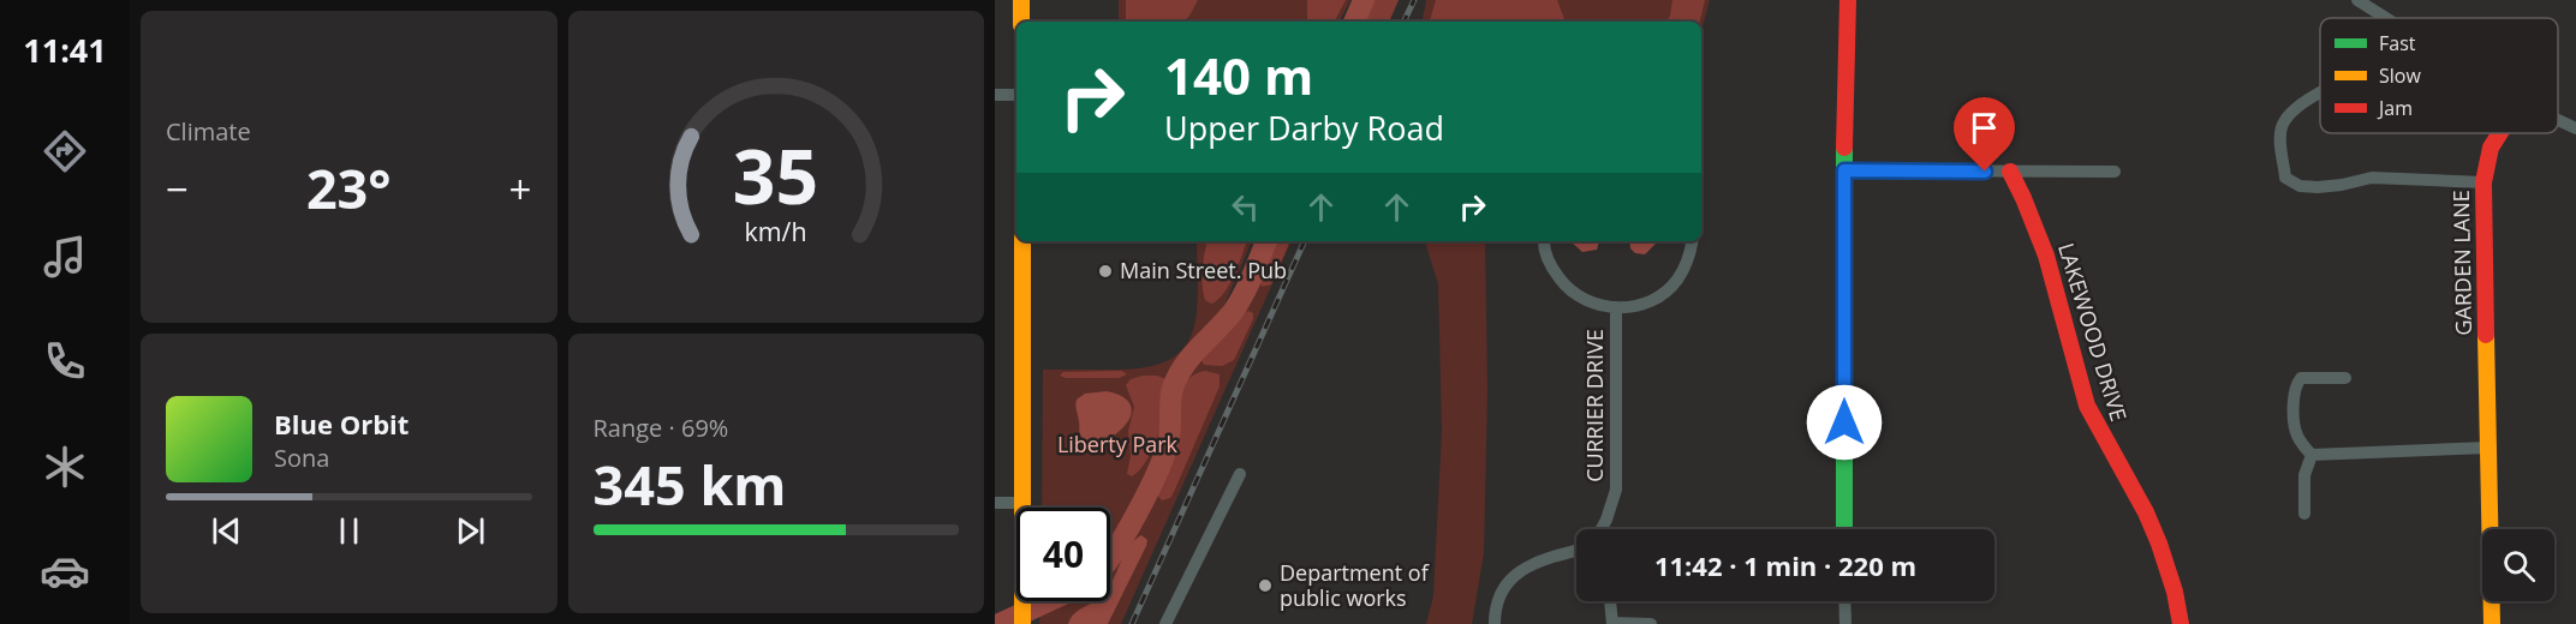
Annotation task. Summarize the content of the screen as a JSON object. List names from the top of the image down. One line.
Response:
{"streets":{"street":["GARDEN LANE","LAKEWOOD DRIVE","CURRIER DRIVE"]},"parks":["Liberty Park"],"places":["Main Street. Pub","Department of public works"],"legend":["Fast","Slow","Jam"],"page":{"tabs":"11:41","tile":["Climate",["Range · 69%","345 km"]],"turn":["140 m","Upper Darby Road"],"heat":["−","23°","+"],"song":["Blue Orbit","Sona"],"limit":"40","trip":"11:42 · 1 min · 220 m","gauge":["35","km/h"]}}
